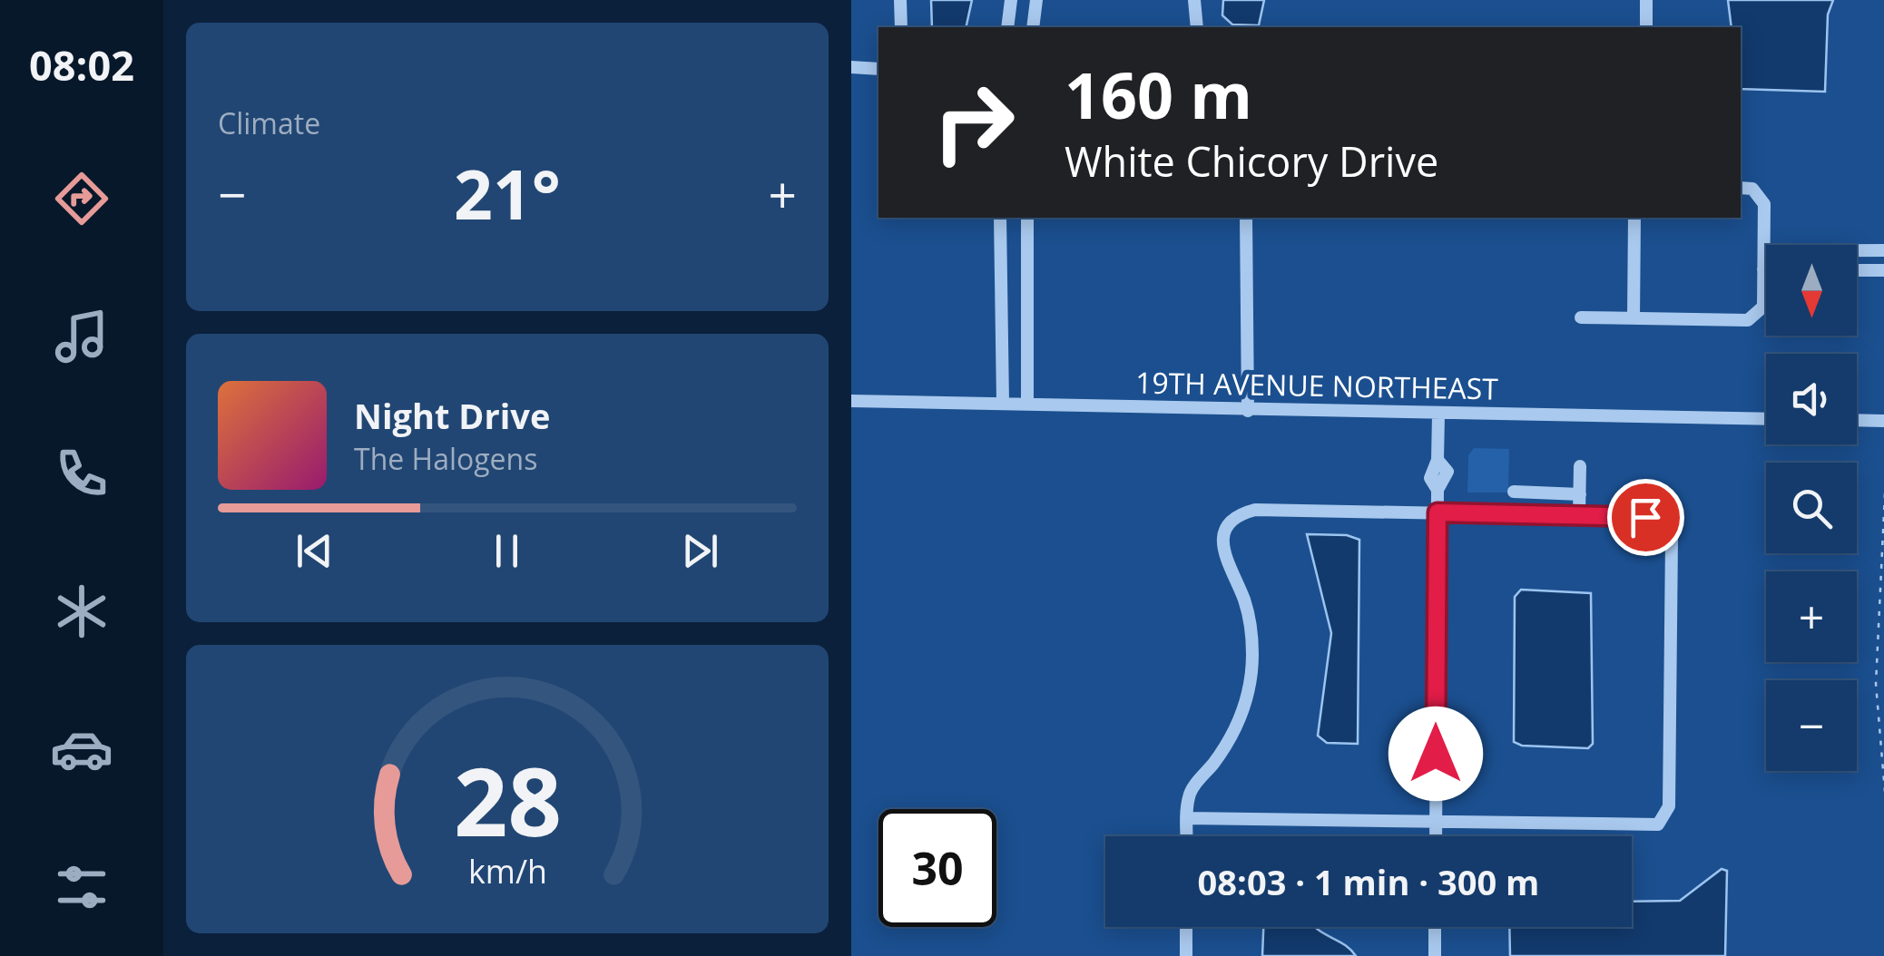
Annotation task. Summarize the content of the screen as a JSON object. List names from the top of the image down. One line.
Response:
{"streets":{"street":["19TH AVENUE NORTHEAST"]},"north":"bottom","page":{"tabs":"08:02","tile":"Climate","turn":["160 m","White Chicory Drive"],"heat":["−","21°","+"],"map_buttons":["+","−"],"song":["Night Drive","The Halogens"],"limit":"30","trip":"08:03 · 1 min · 300 m","gauge":["28","km/h"]}}
